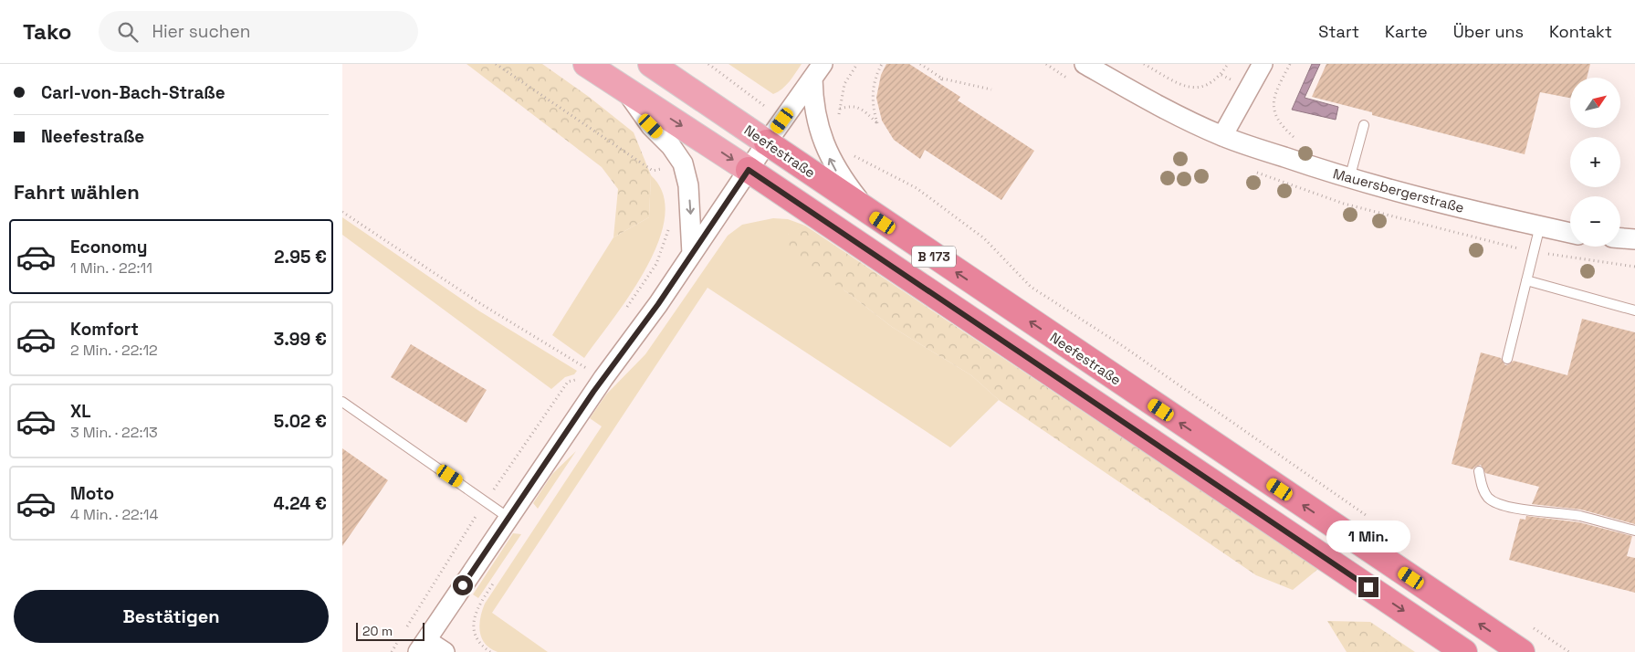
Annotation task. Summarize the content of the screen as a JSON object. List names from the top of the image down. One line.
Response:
{"streets":{"highway":["Neefestraße","B 173"],"street":["Mauersbergerstraße"]},"one_way":["Neefestraße"],"scale_bar":"20 m","north":"top right","page":{"header":"Tako","search":"Hier suchen","nav":["Start","Karte","Über uns","Kontakt"],"banner":["Carl-von-Bach-Straße","Neefestraße"],"map_buttons":["+","−"],"heading":"Fahrt wählen","list":[{"name":"Economy","note":"1 Min. · 22:11","value":"2.95 €"},{"name":"Komfort","note":"2 Min. · 22:12","value":"3.99 €"},{"name":"XL","note":"3 Min. · 22:13","value":"5.02 €"},{"name":"Moto","note":"4 Min. · 22:14","value":"4.24 €"}],"bubble":"1 Min.","buttons":"Bestätigen","scale":"20 m"}}
